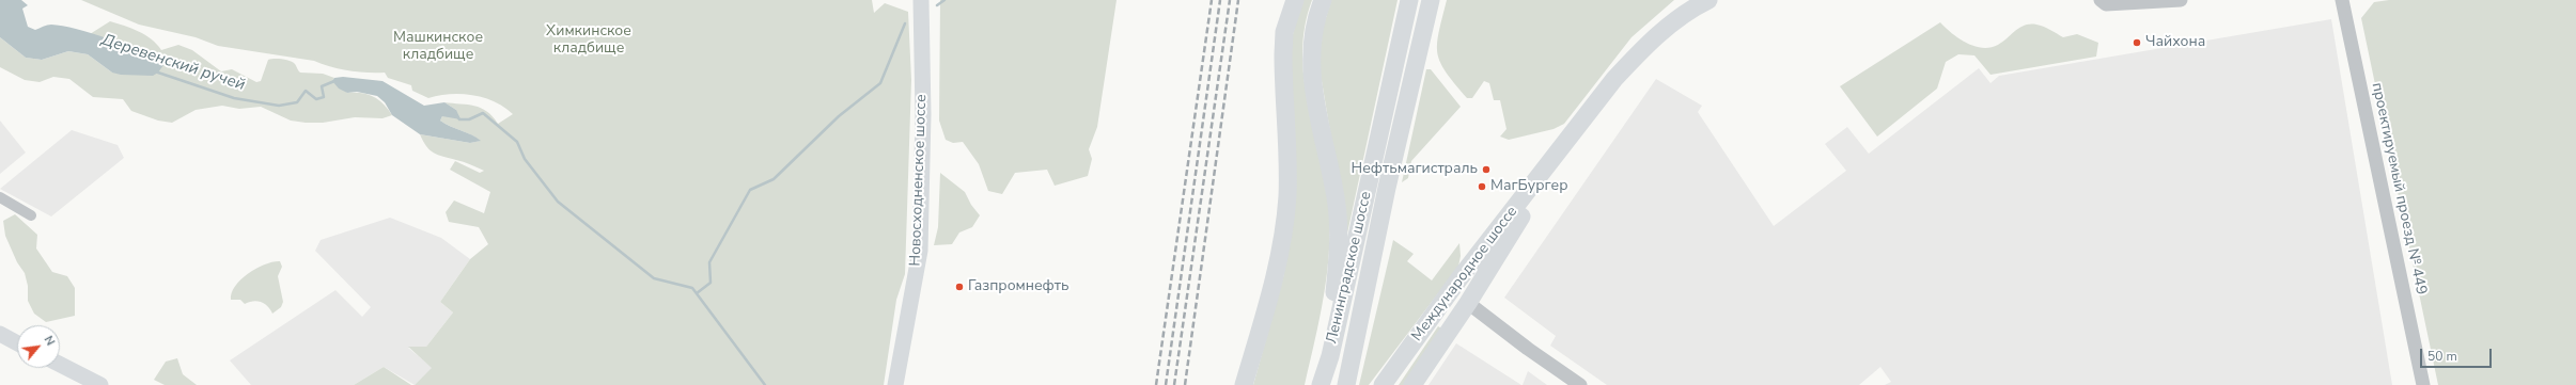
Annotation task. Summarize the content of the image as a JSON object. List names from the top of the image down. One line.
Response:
{"streets":{"highway":["Ленинградское шоссе","Международное шоссе"],"main road":["Новосходненское шоссе"],"street":["проектируемый проезд № 449"]},"water":["Деревенский ручей"],"parks":["Химкинское кладбище","Машкинское кладбище"],"places":["Чайхона","Нефтьмагистраль","МагБургер","Газпромнефть"],"scale_bar":"50 m","north":"top right"}
